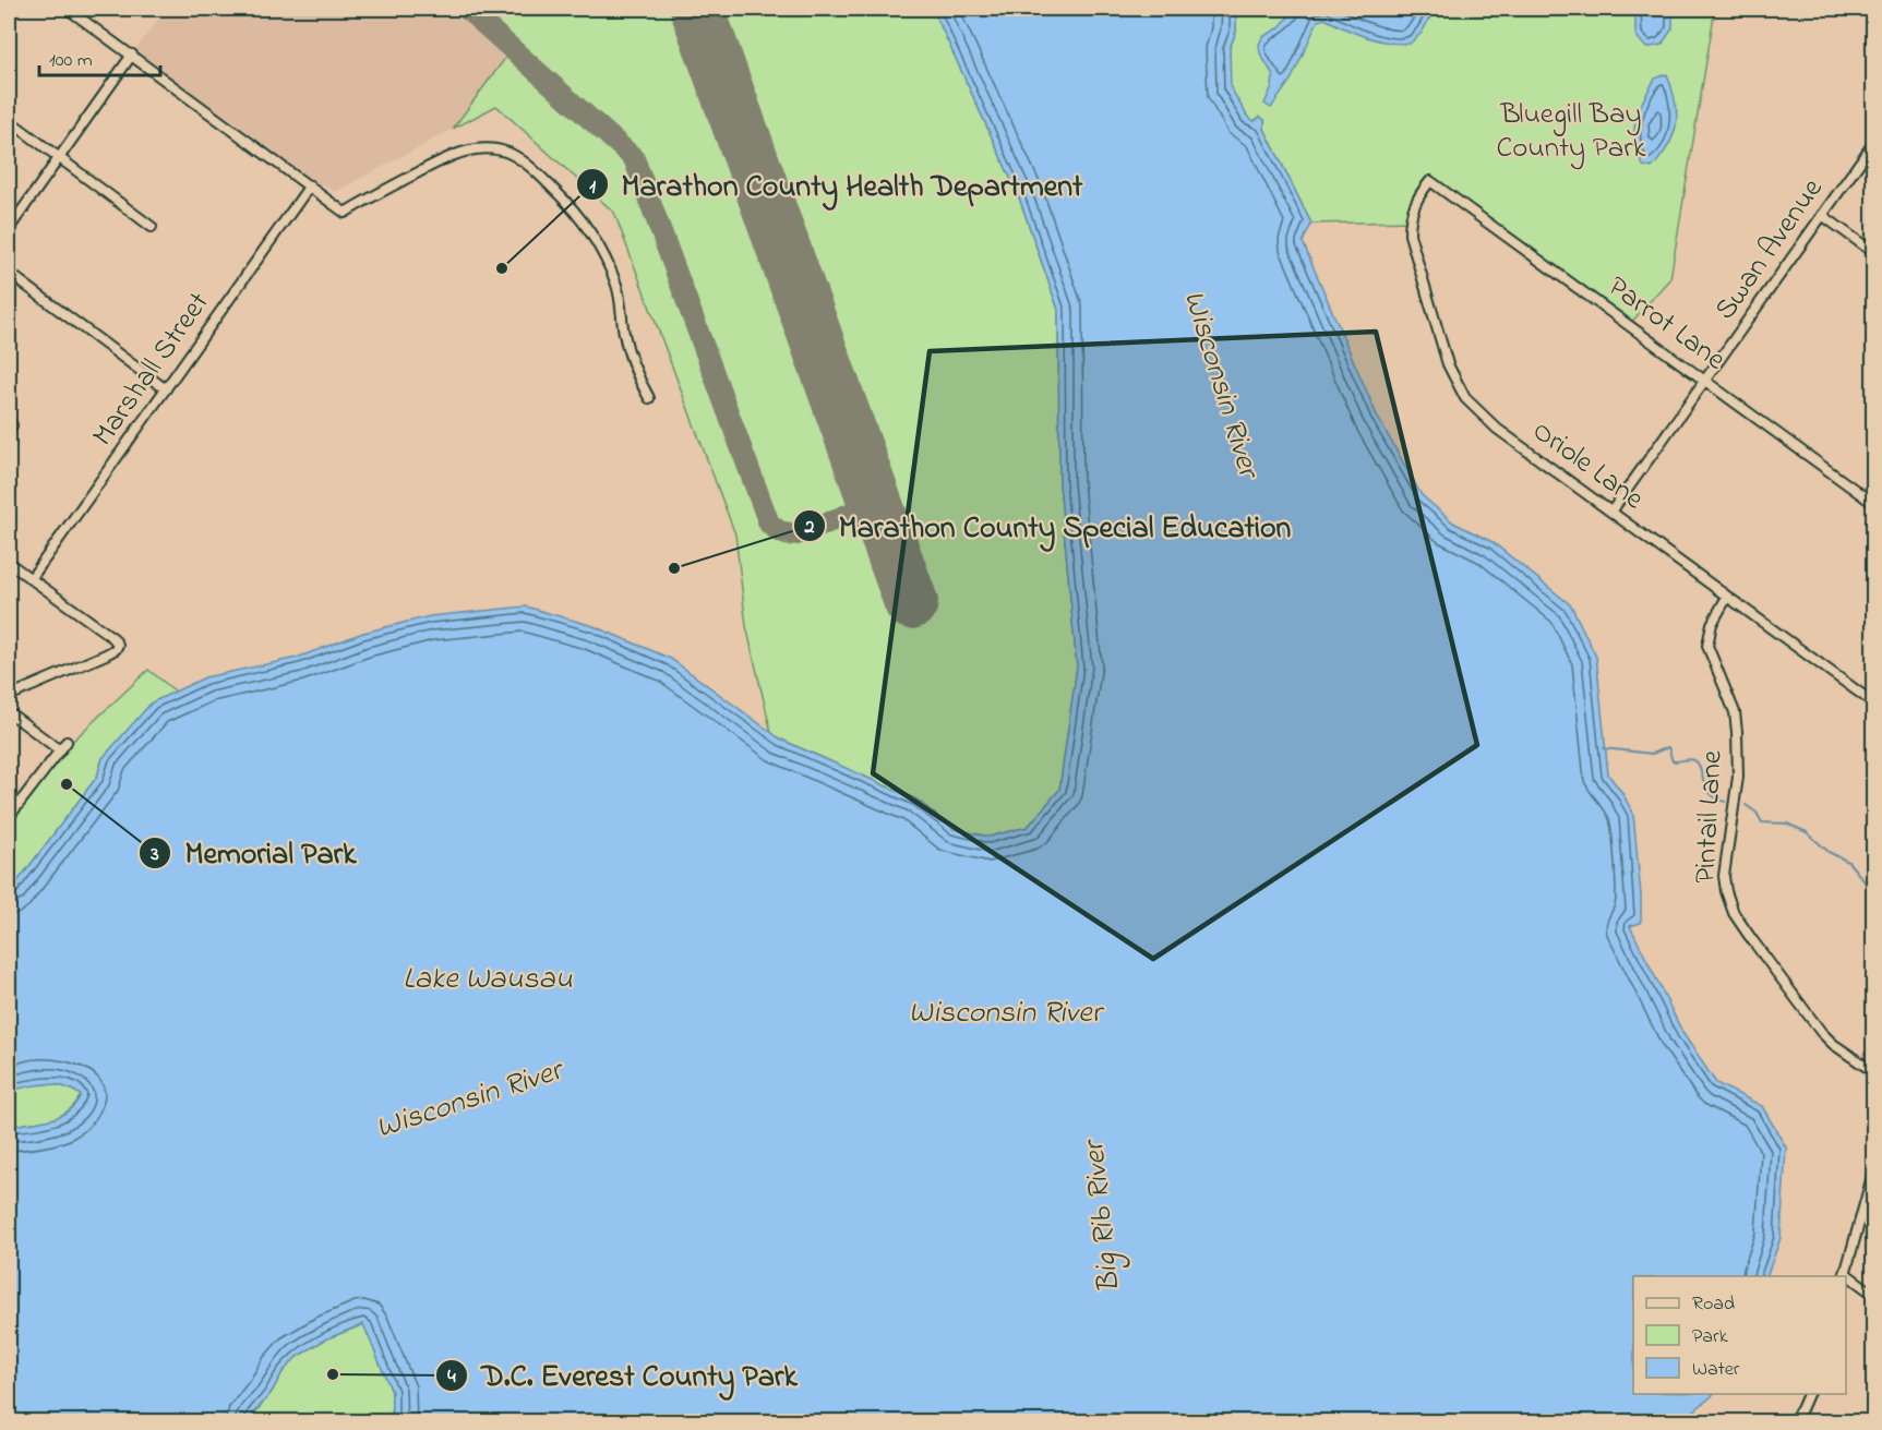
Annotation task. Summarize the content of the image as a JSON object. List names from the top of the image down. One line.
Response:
{"streets":{"street":["Swan Avenue","Parrot Lane","Marshall Street","Oriole Lane","Pintail Lane"]},"crossings":[["Swan Avenue","Parrot Lane"],["Swan Avenue","Oriole Lane"],["Parrot Lane","Oriole Lane"],["Oriole Lane","Pintail Lane"]],"water":["Wisconsin River","Lake Wausau","Big Rib River"],"parks":["Bluegill Bay County Park"],"places":["Marathon County Health Department","Marathon County Special Education","Memorial Park","D.C. Everest County Park"],"legend":["Road","Park","Water"],"scale_bar":"100 m"}
